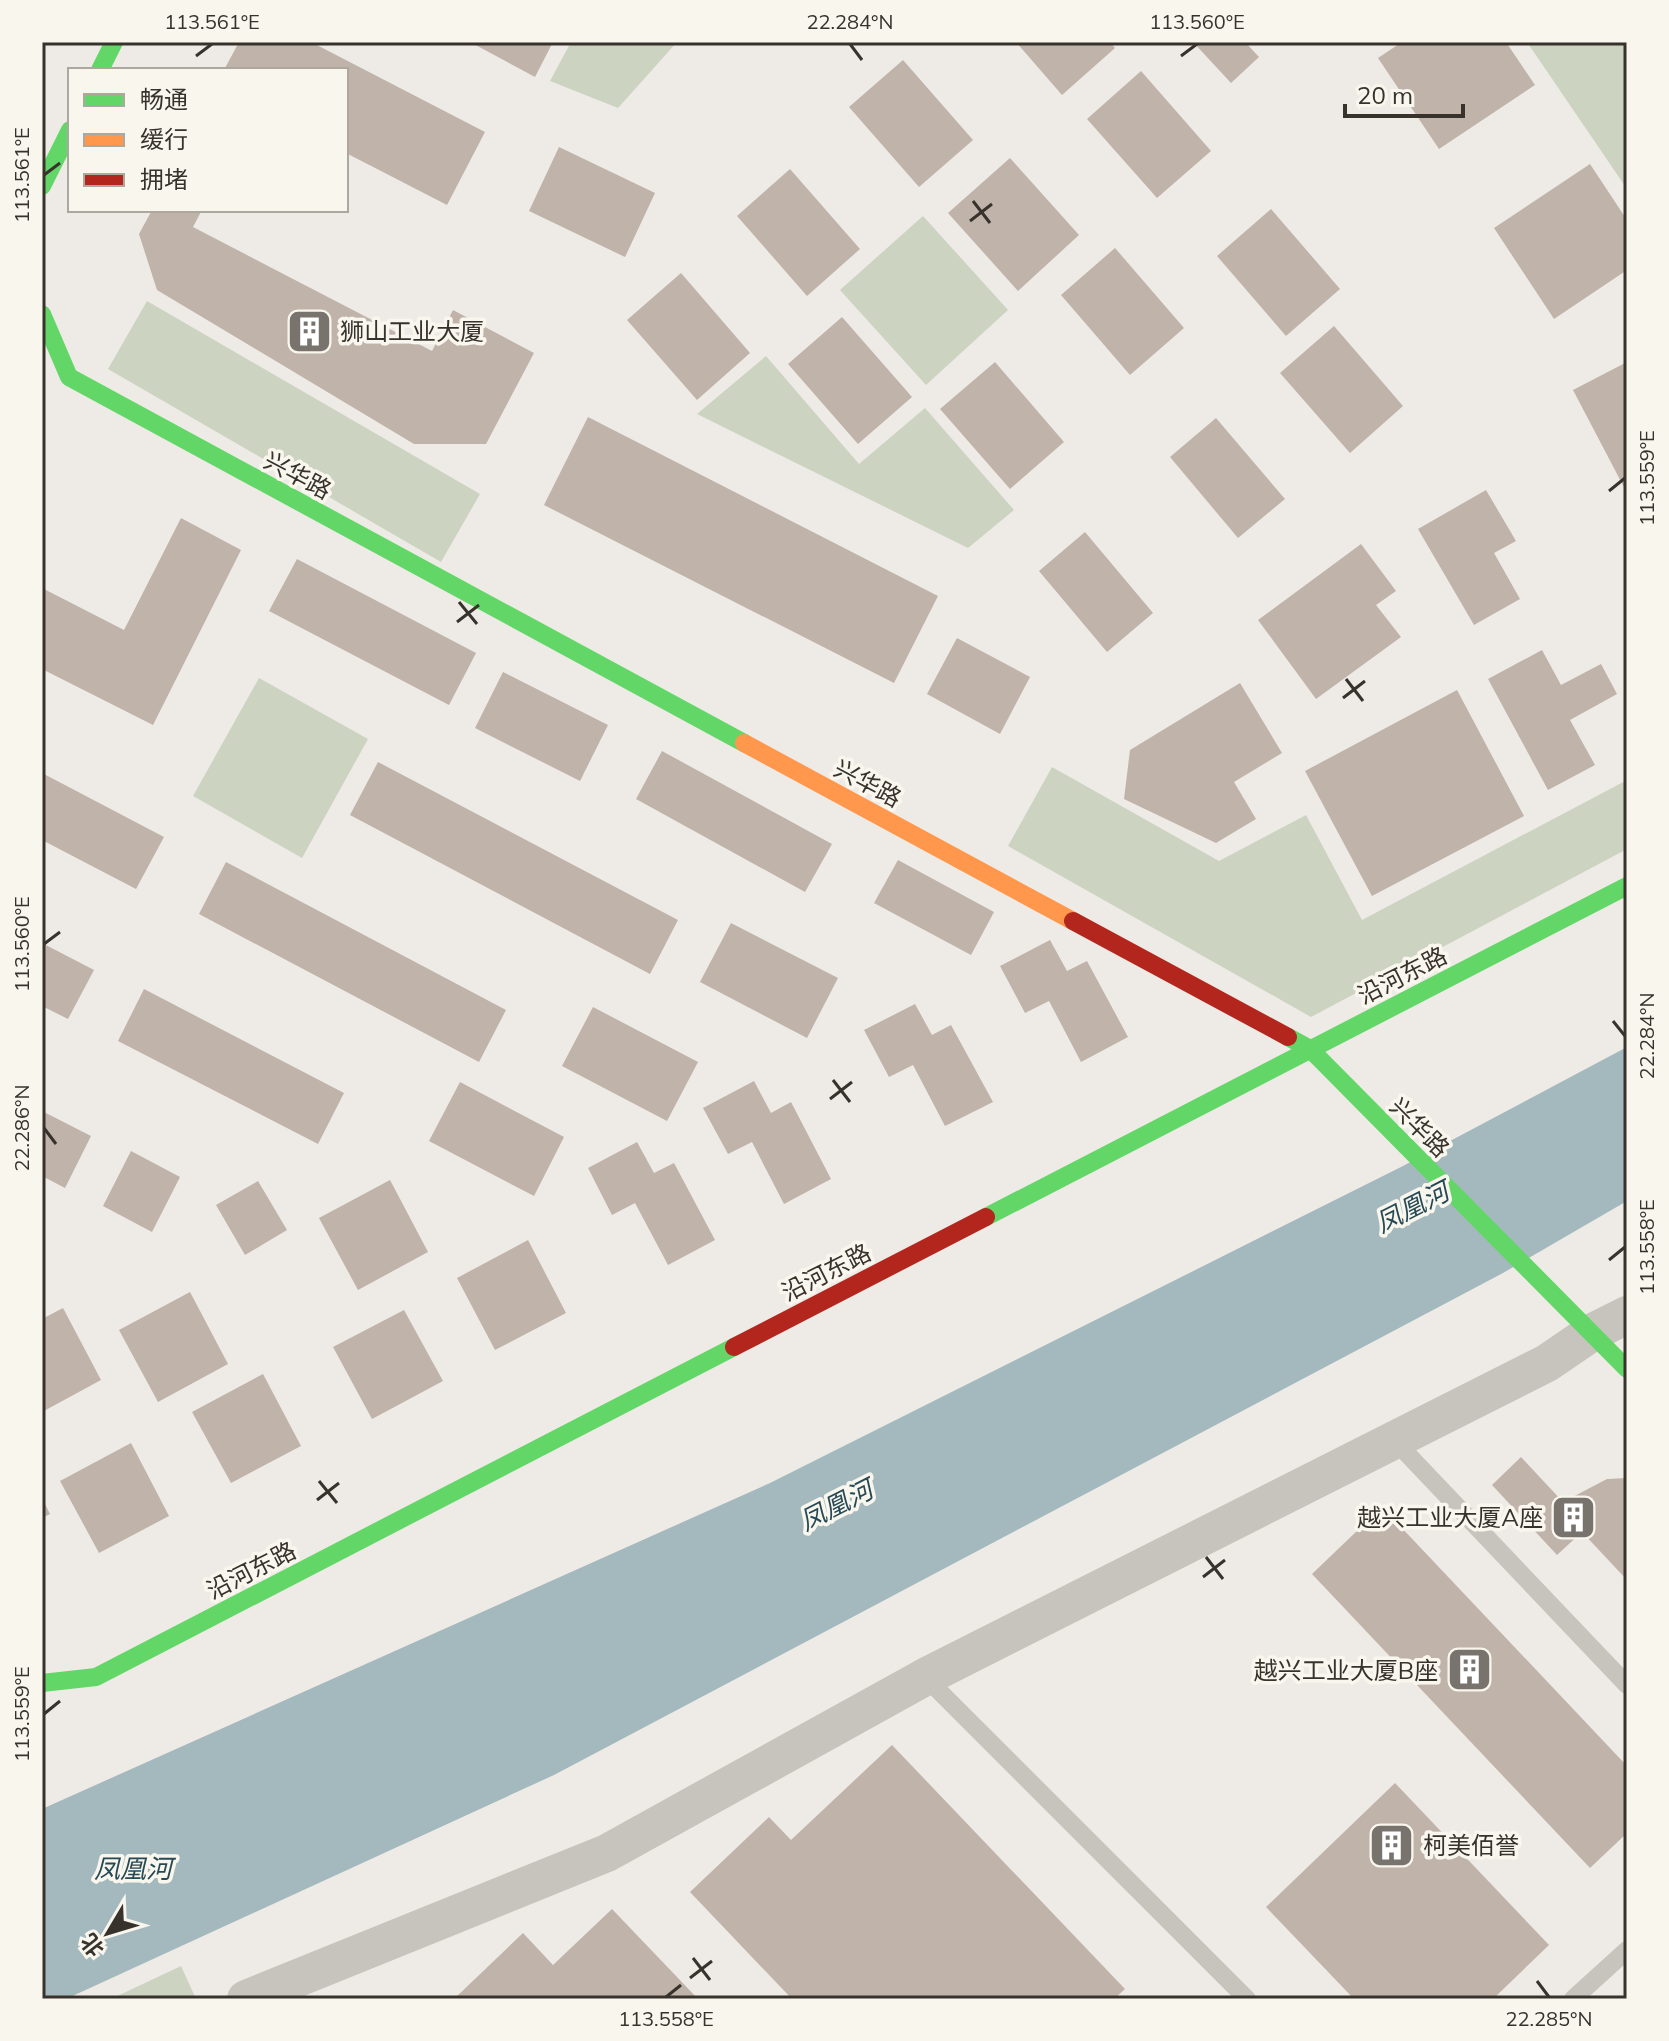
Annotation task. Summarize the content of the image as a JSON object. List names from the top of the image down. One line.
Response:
{"streets":{"street":["兴华路","沿河东路"]},"crossings":[["兴华路","沿河东路"]],"water":["凤凰河"],"places":{"building":["狮山工业大厦","越兴工业大厦A座","越兴工业大厦B座","柯美佰誉"]},"legend":["畅通","缓行","拥堵"],"scale_bar":"20 m","north":"bottom left","coordinates":["113.561°E","22.284°N","113.560°E","113.559°E","22.286°N","113.558°E","22.285°N"]}
